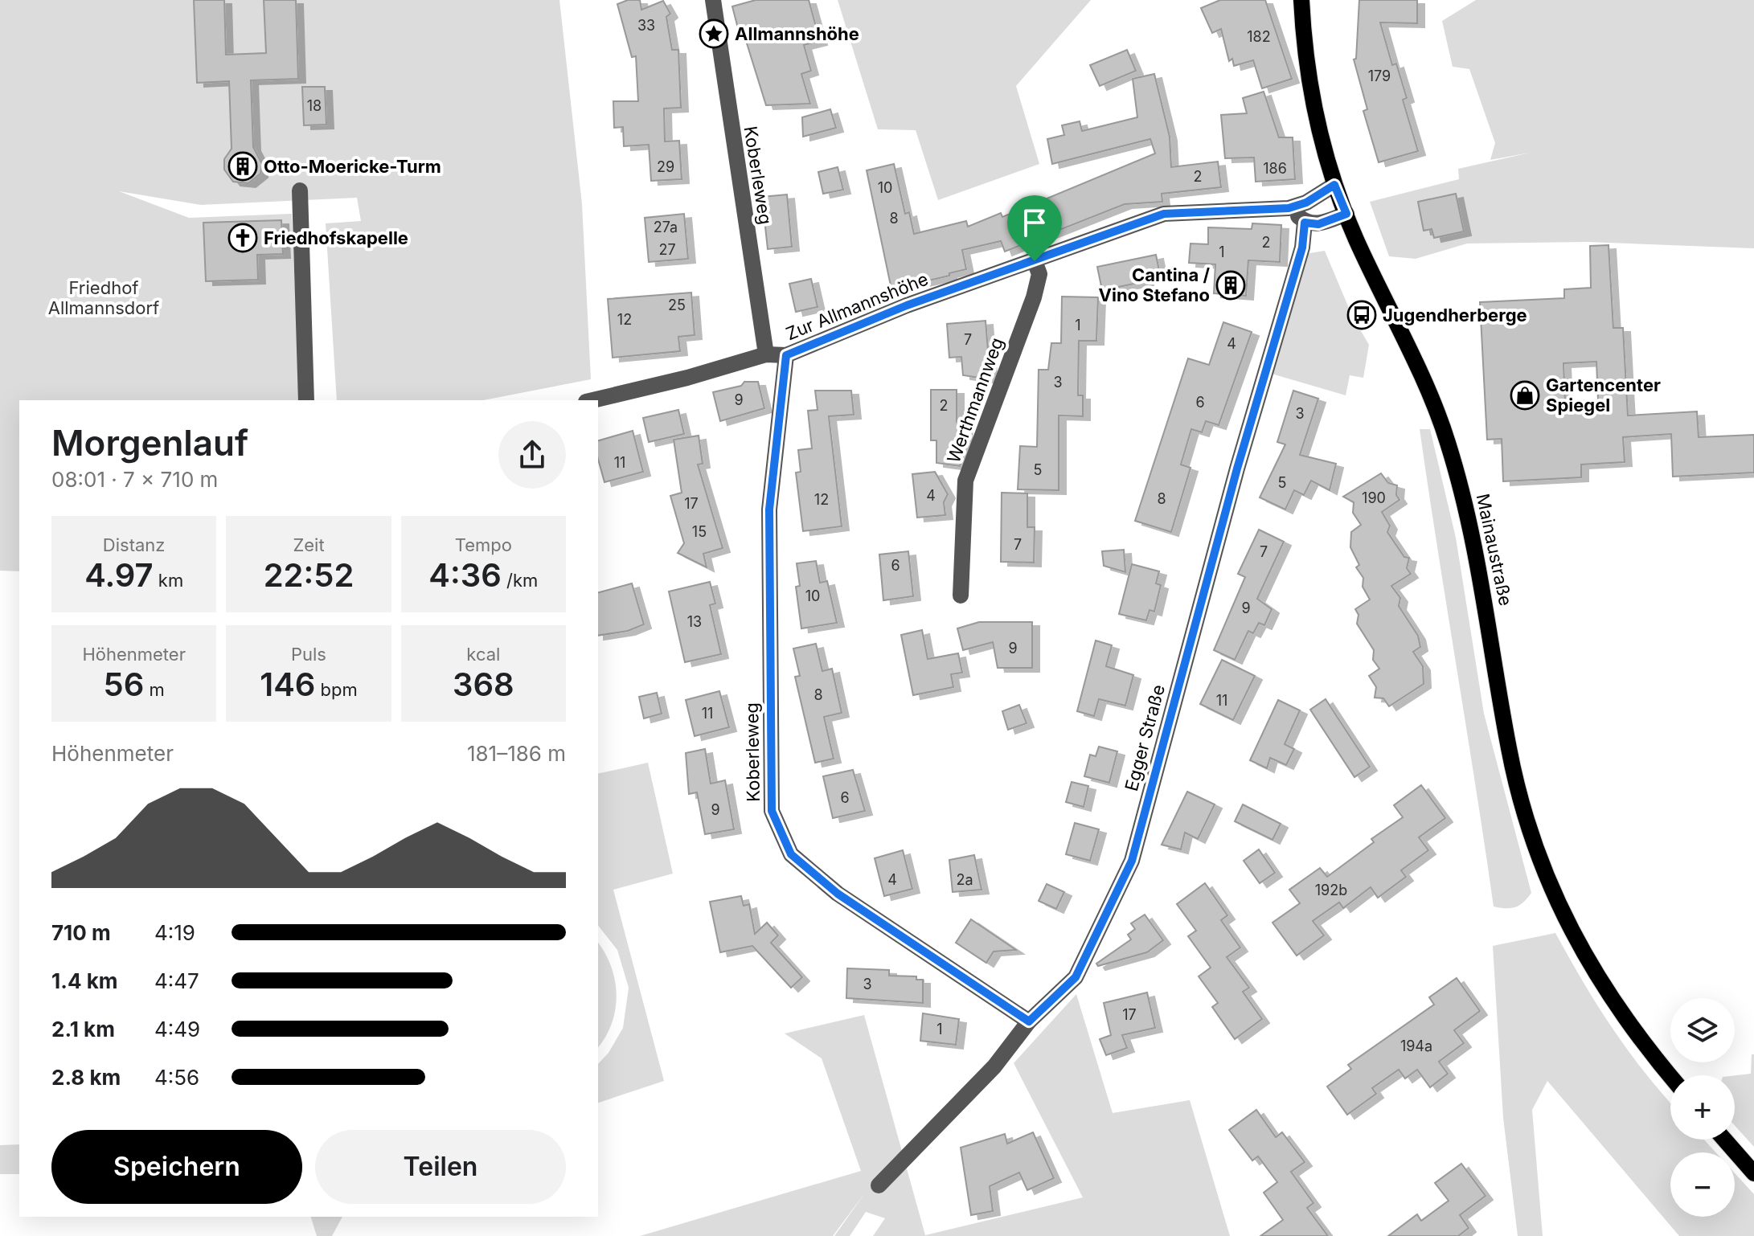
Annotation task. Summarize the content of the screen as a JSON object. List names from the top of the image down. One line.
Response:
{"streets":{"main road":["Mainaustraße"],"street":["Koberleweg","Zur Allmannshöhe","Werthmannweg","Egger Straße"]},"crossings":[["Koberleweg","Zur Allmannshöhe"],["Koberleweg","Egger Straße"],["Zur Allmannshöhe","Werthmannweg"],["Zur Allmannshöhe","Mainaustraße"]],"parks":["Friedhof Allmannsdorf"],"places":{"place":["Allmannshöhe"],"building":["Otto-Moericke-Turm","Cantina / Vino Stefano"],"church":["Friedhofskapelle"],"bus stop":["Jugendherberge"],"shop":["Gartencenter Spiegel"]},"house_numbers":["33","182","179","18","29","186","2","10","8","27a","2","27","1","25","12","1","7","4","3","9","6","2","3","11","5","5","4","190","8","12","17","15","7","7","6","10","9","13","9","8","11","11","6","9","4","2a","192b","3","17","1","194a"],"page":{"heading":["Morgenlauf","08:01 · 7 × 710 m"],"stats":[["Distanz","4.97 km"],["Zeit","22:52"],["Tempo","4:36 /km"],["Höhenmeter","56 m"],["Puls","146 bpm"],["kcal","368"]],"chart":["Höhenmeter","181–186 m"],"list":[{"name":"710 m","note":"4:19"},{"name":"1.4 km","note":"4:47"},{"name":"2.1 km","note":"4:49"},{"name":"2.8 km","note":"4:56"}],"map_buttons":["+","−"],"buttons":["Speichern","Teilen"]}}
